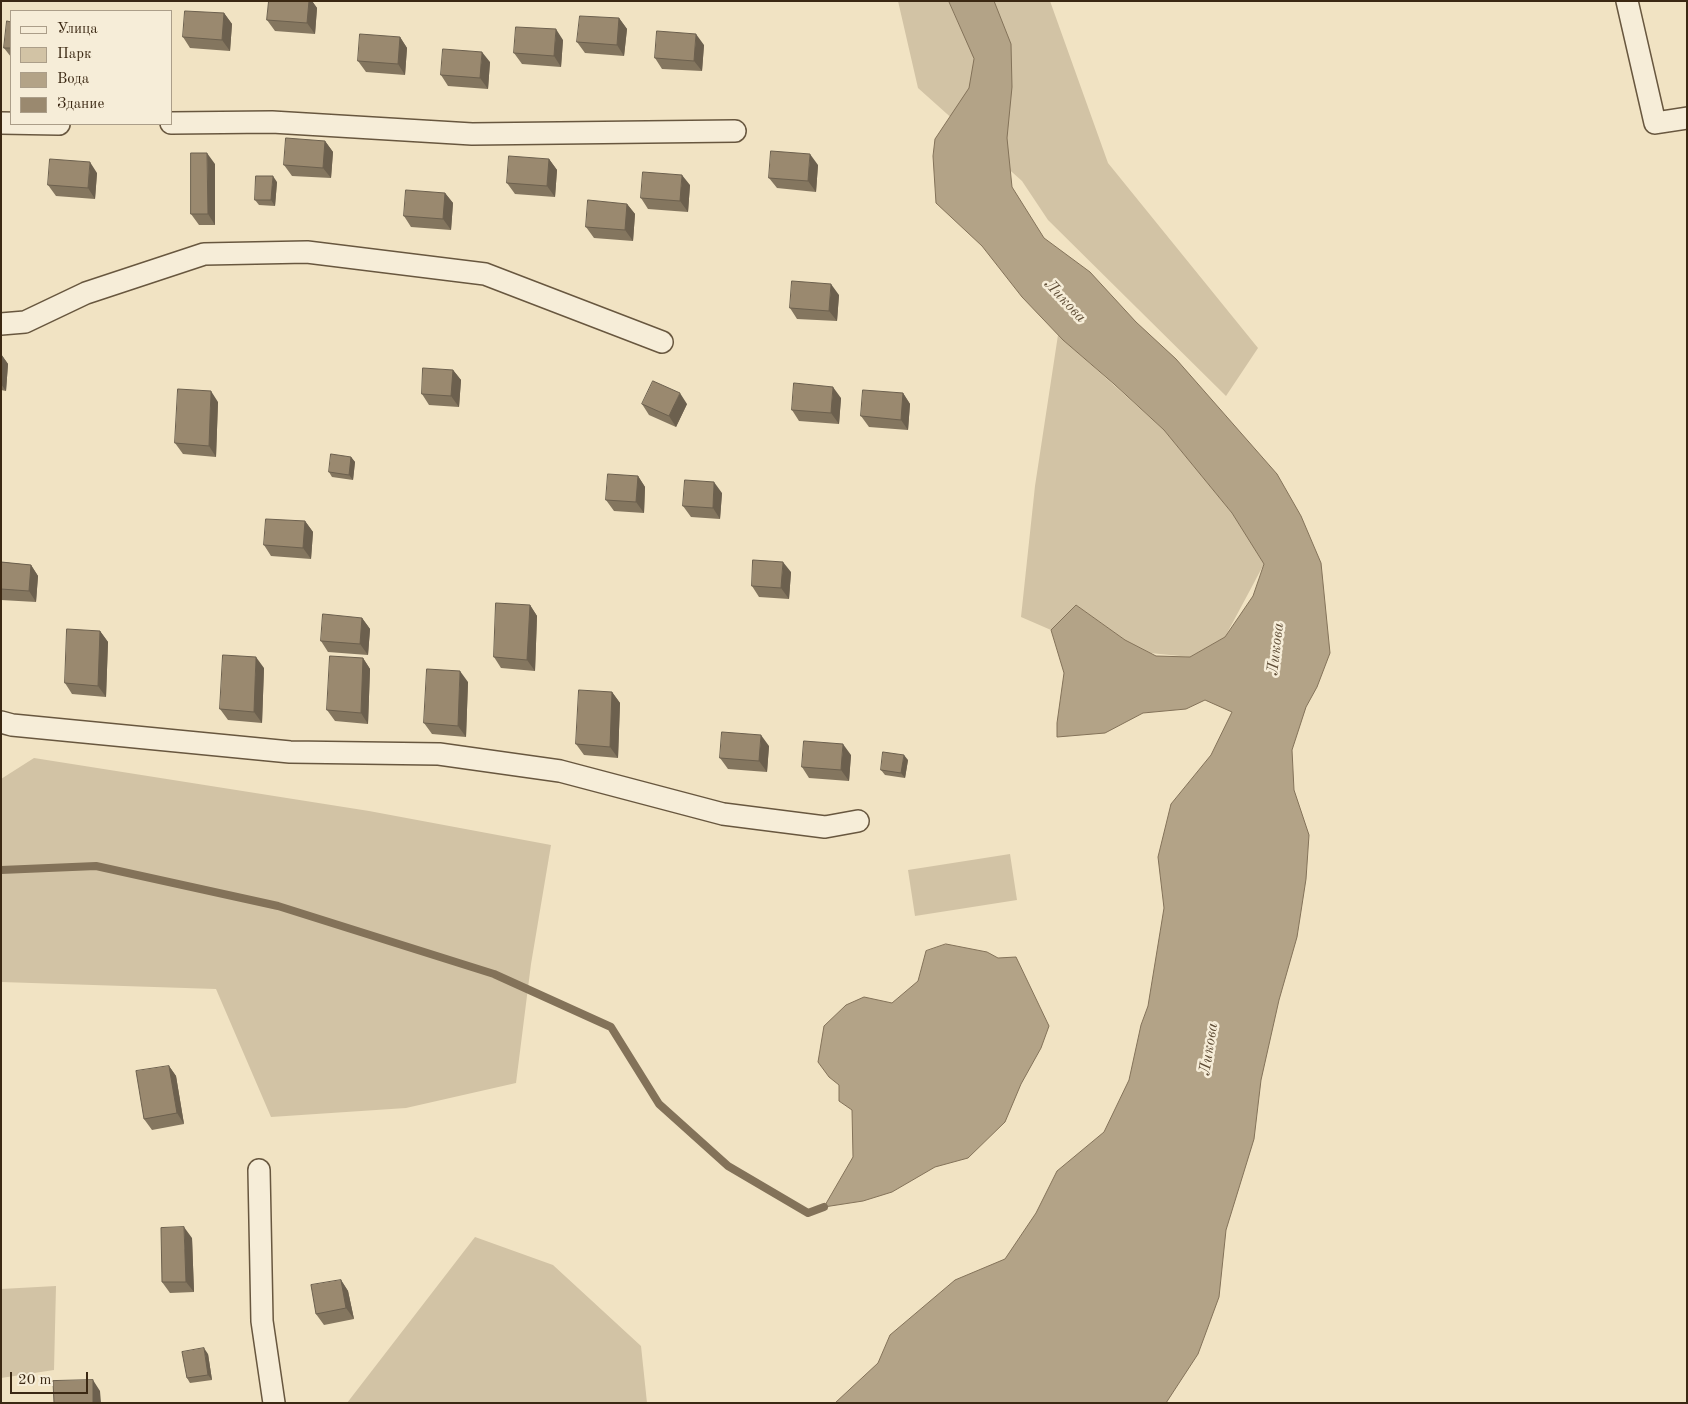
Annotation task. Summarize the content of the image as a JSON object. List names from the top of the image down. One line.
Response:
{"water":["Ликова"],"legend":["Улица","Парк","Вода","Здание"],"scale_bar":"20 m"}
